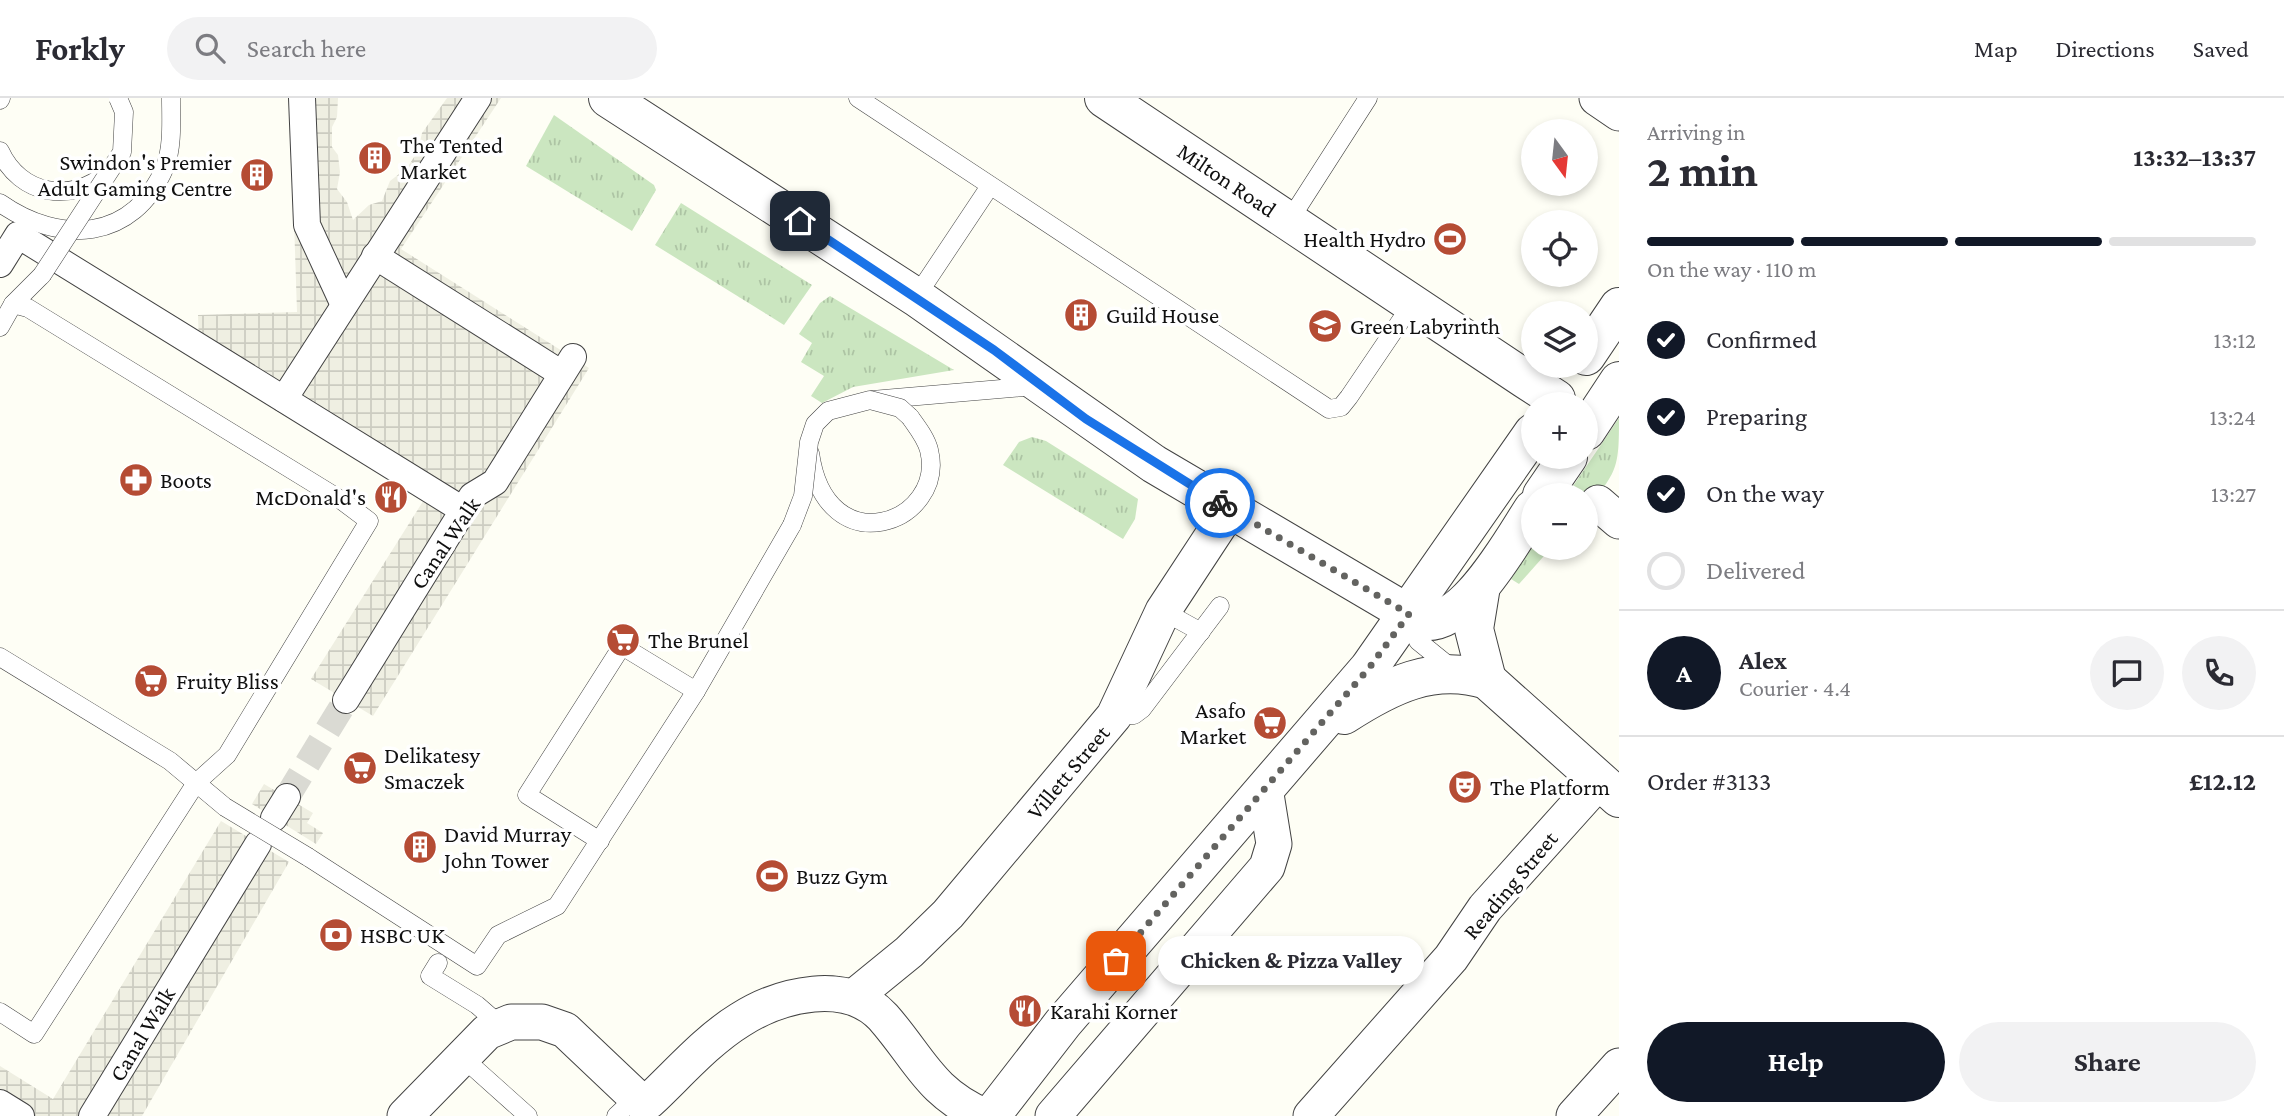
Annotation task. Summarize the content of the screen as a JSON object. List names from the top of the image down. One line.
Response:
{"streets":{"street":["Milton Road","Canal Walk","Villett Street","Reading Street"]},"places":{"building":["The Tented Market","Swindon's Premier Adult Gaming Centre","Guild House","David Murray John Tower"],"sports":["Health Hydro","Buzz Gym"],"school or university":["Green Labyrinth"],"pharmacy":["Boots"],"restaurant":["McDonald's","Karahi Korner"],"supermarket":["The Brunel","Fruity Bliss","Asafo Market","Delikatesy Smaczek"],"theatre":["The Platform"],"bank":["HSBC UK"],"other":["Chicken & Pizza Valley"]},"north":"bottom","page":{"header":"Forkly","search":"Search here","nav":["Map","Directions","Saved"],"heading":["2 min","Arriving in","13:32–13:37"],"panel":["Alex","Courier · 4.4","Order #3133","£12.12"],"map_buttons":["+","−"],"bar":"On the way · 110 m","list":[["Confirmed","13:12"],["Preparing","13:24"],["On the way","13:27"],"Delivered"],"round":"A","bubble":"Chicken & Pizza Valley","buttons":["Help","Share"]}}
